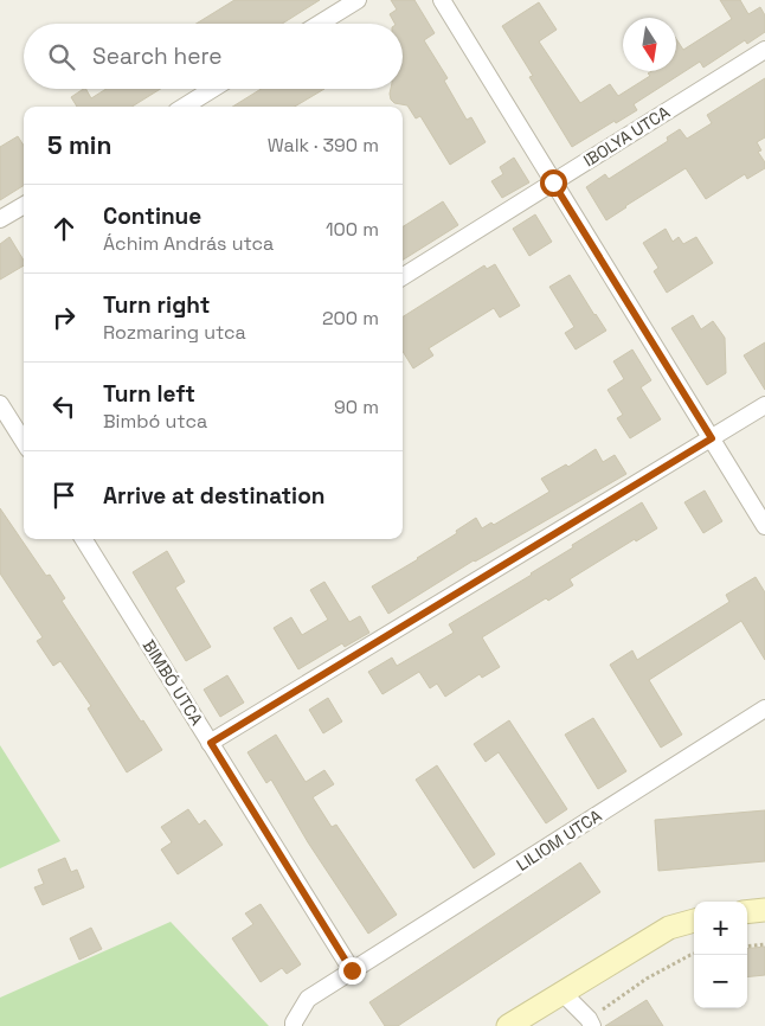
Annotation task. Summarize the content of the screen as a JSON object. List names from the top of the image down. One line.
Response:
{"streets":{"street":["IBOLYA UTCA","BIMBÓ UTCA","LILIOM UTCA"]},"crossings":[["BIMBÓ UTCA","LILIOM UTCA"]],"north":"bottom","page":{"search":"Search here","heading":["5 min","Walk · 390 m"],"list":[["Continue","Áchim András utca","100 m"],["Turn right","Rozmaring utca","200 m"],["Turn left","Bimbó utca","90 m"],"Arrive at destination"],"map_buttons":["+","−"]}}
